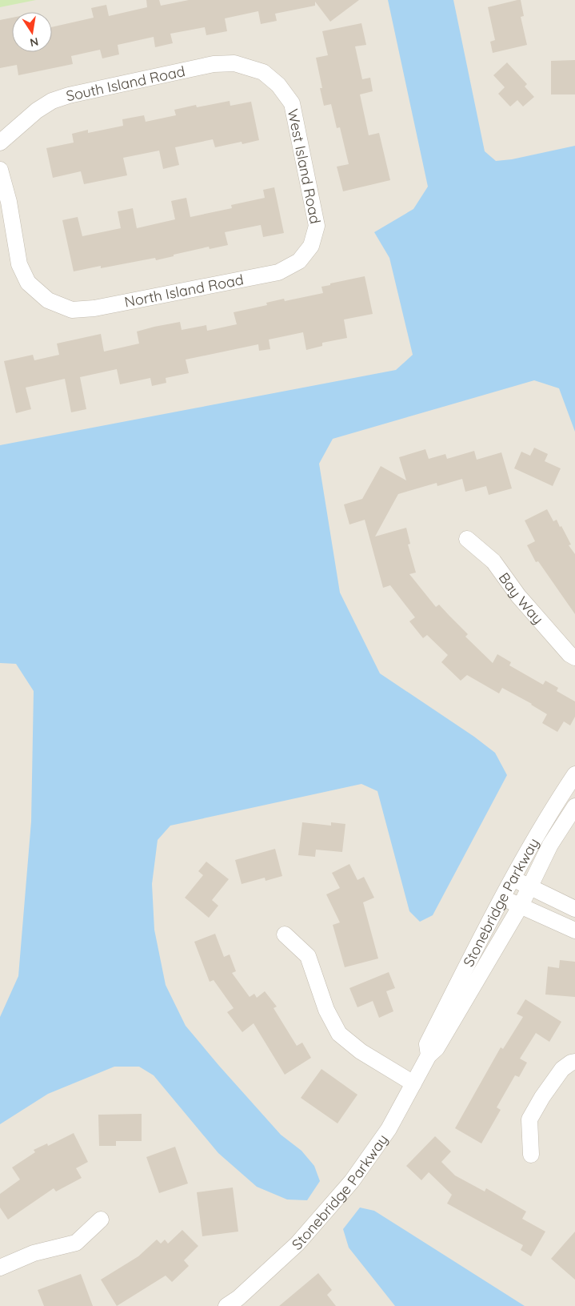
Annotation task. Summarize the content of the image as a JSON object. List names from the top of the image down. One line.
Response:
{"streets":{"street":["South Island Road","West Island Road","North Island Road","Bay Way","Stonebridge Parkway"]},"crossings":[["South Island Road","West Island Road"],["West Island Road","North Island Road"]],"north":"bottom"}
